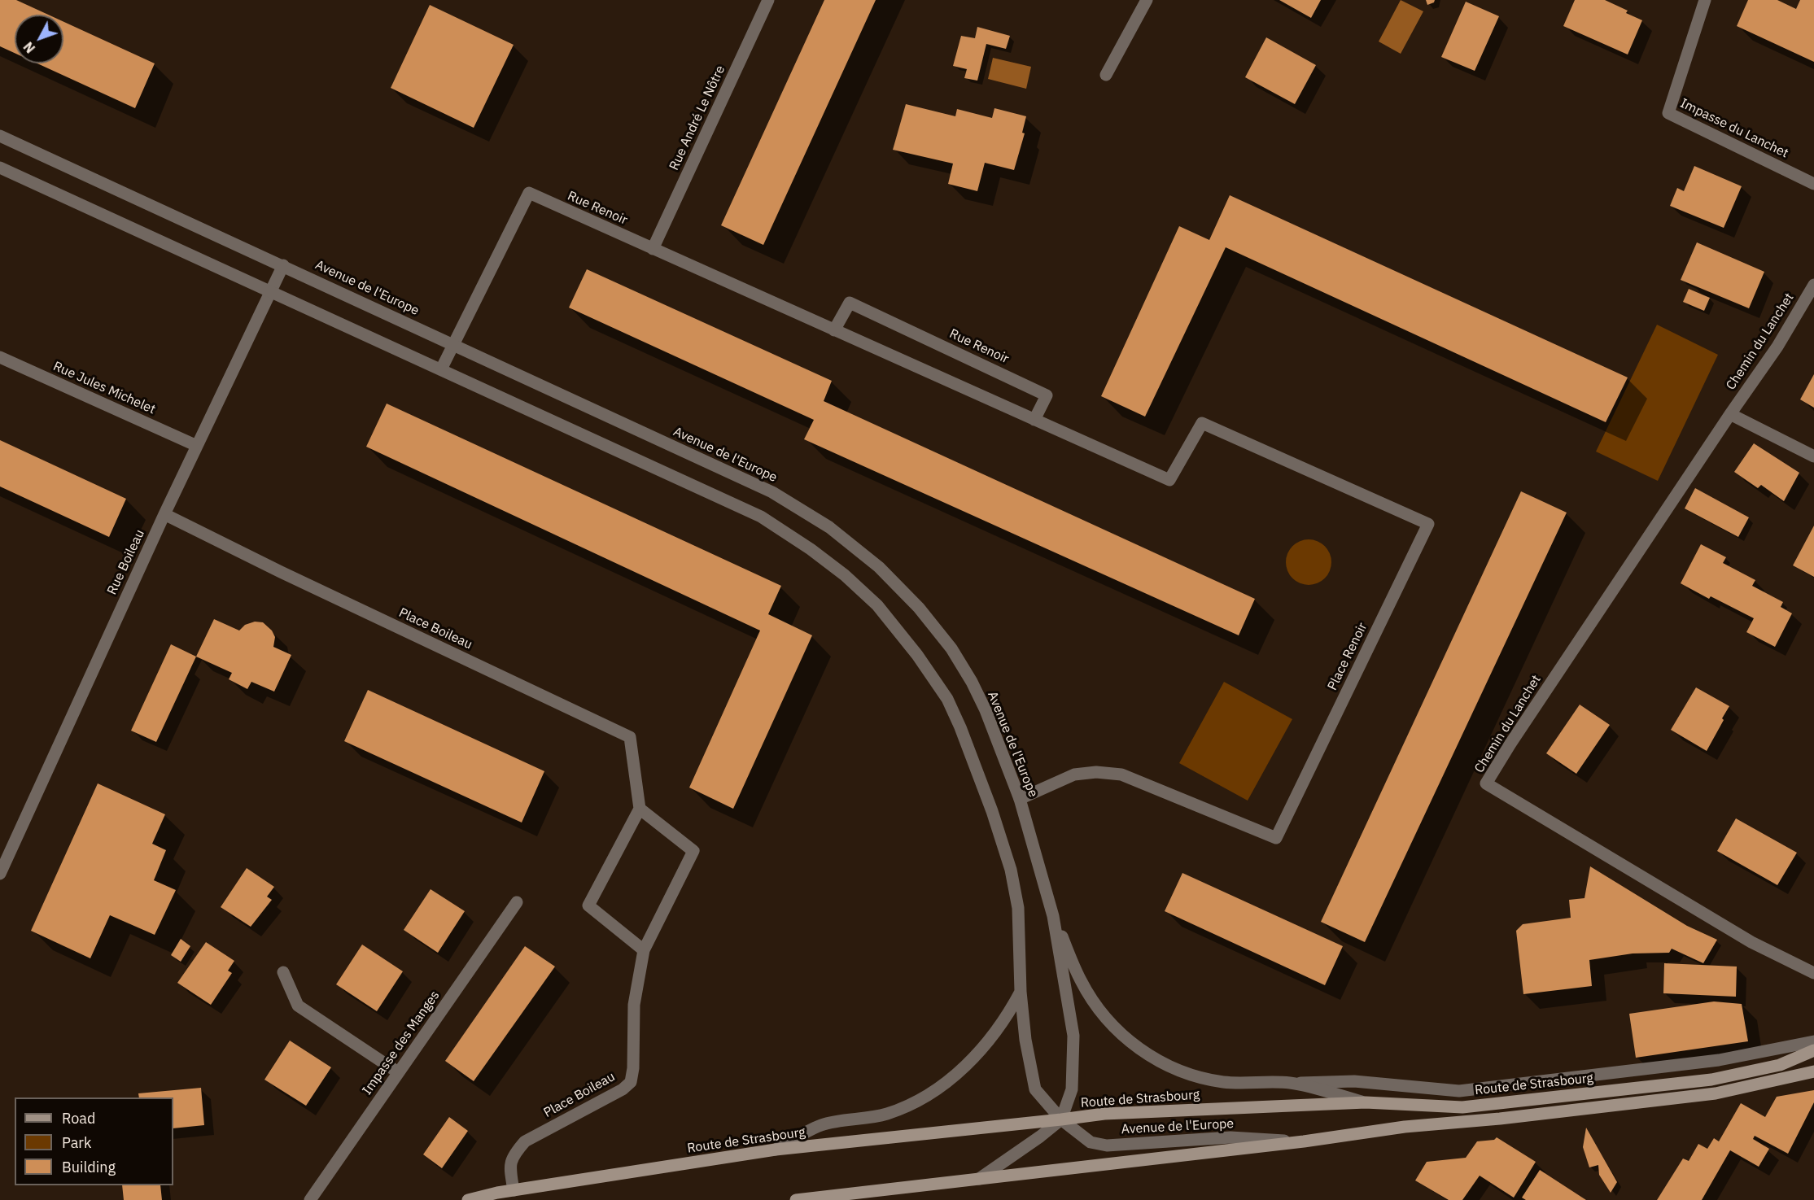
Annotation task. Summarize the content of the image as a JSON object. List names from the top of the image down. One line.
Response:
{"streets":{"main road":["Route de Strasbourg"],"street":["Rue André Le Nôtre","Impasse du Lanchet","Rue Renoir","Avenue de l'Europe","Chemin du Lanchet","Rue Jules Michelet","Rue Boileau","Place Boileau","Place Renoir","Impasse des Manges"]},"crossings":[["Rue André Le Nôtre","Rue Renoir"],["Rue Renoir","Avenue de l'Europe"],["Rue Renoir","Place Renoir"],["Avenue de l'Europe","Rue Boileau"],["Avenue de l'Europe","Place Renoir"],["Avenue de l'Europe","Route de Strasbourg"],["Rue Jules Michelet","Rue Boileau"],["Rue Boileau","Place Boileau"],["Place Boileau","Route de Strasbourg"]],"legend":["Road","Park","Building"],"north":"bottom left"}
